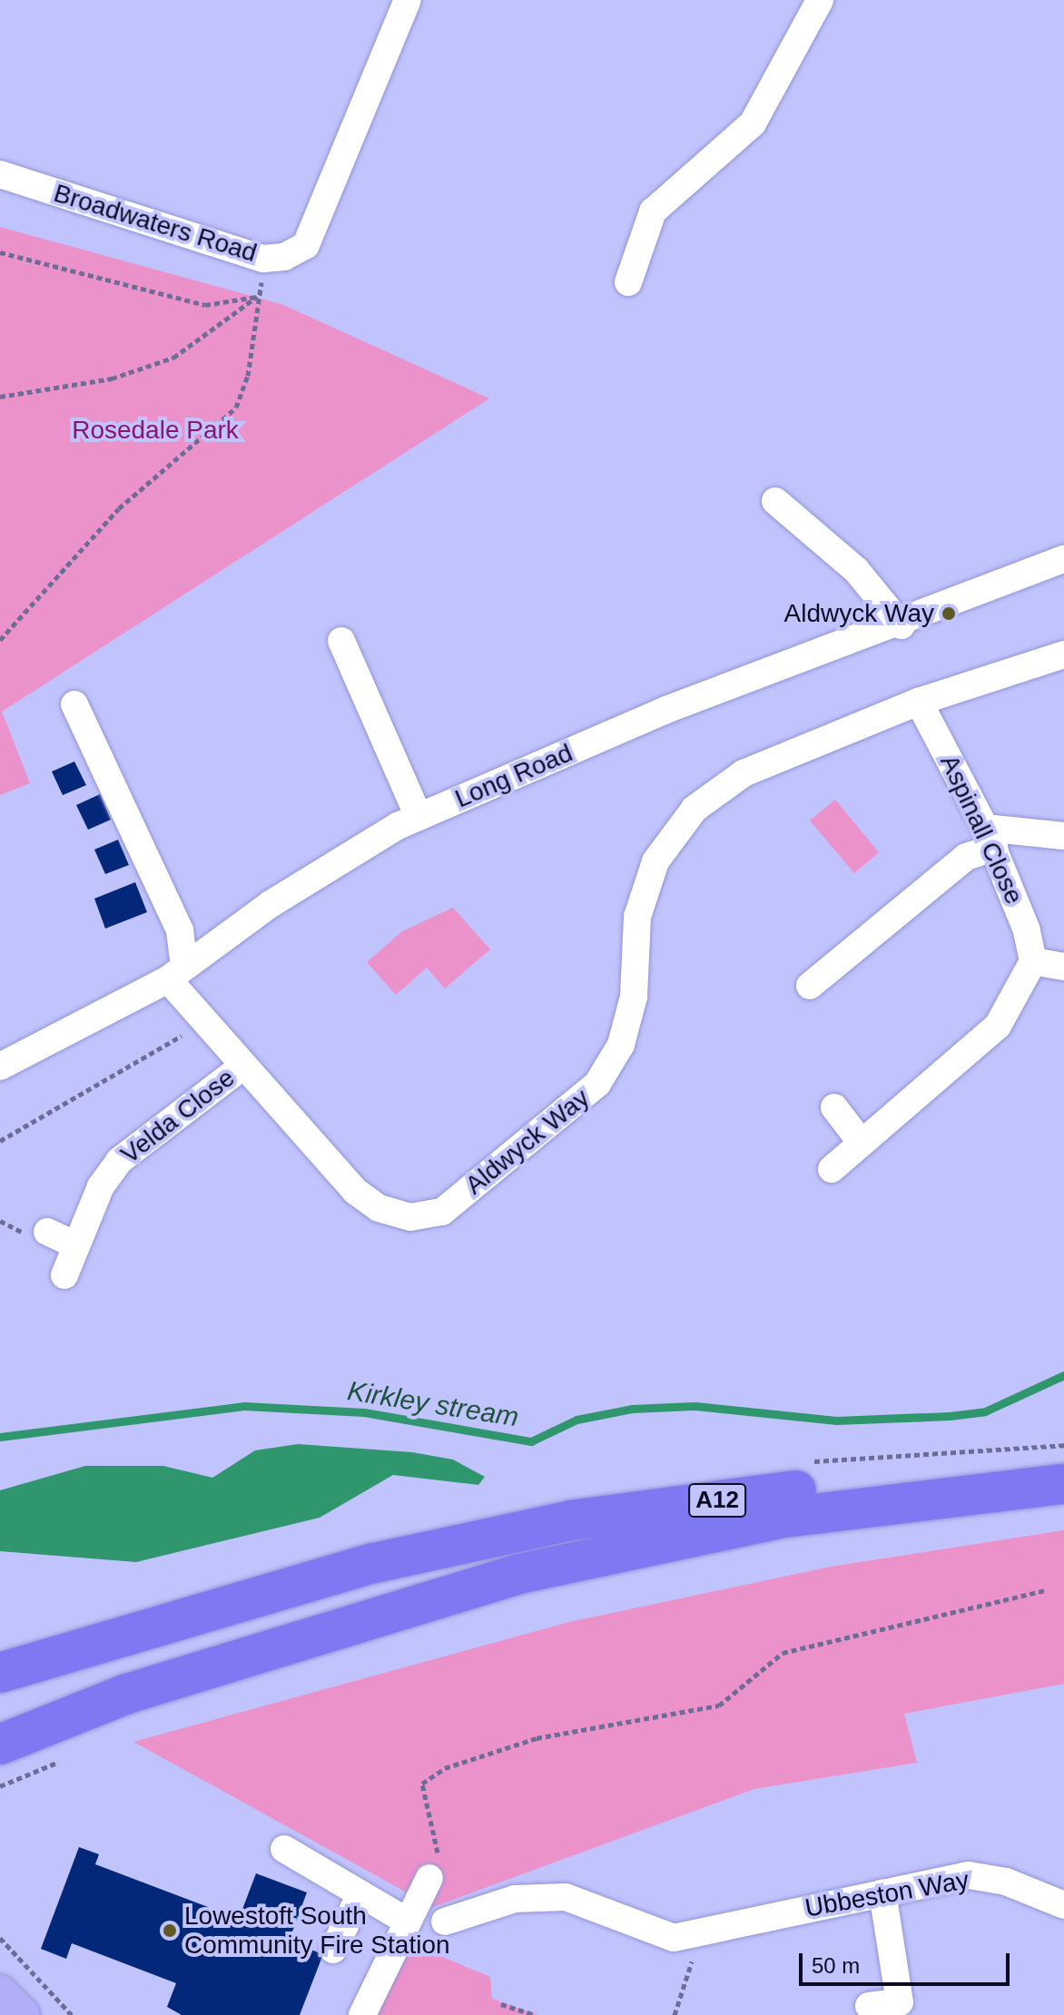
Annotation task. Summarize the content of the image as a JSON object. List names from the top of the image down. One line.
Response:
{"streets":{"highway":["A12"],"street":["Broadwaters Road","Long Road","Aspinall Close","Velda Close","Aldwyck Way","Ubbeston Way"]},"crossings":[["Long Road","Aldwyck Way"],["Aspinall Close","Aldwyck Way"],["Velda Close","Aldwyck Way"]],"water":["Kirkley stream"],"parks":["Rosedale Park"],"places":["Aldwyck Way","Lowestoft South Community Fire Station"],"scale_bar":"50 m"}
